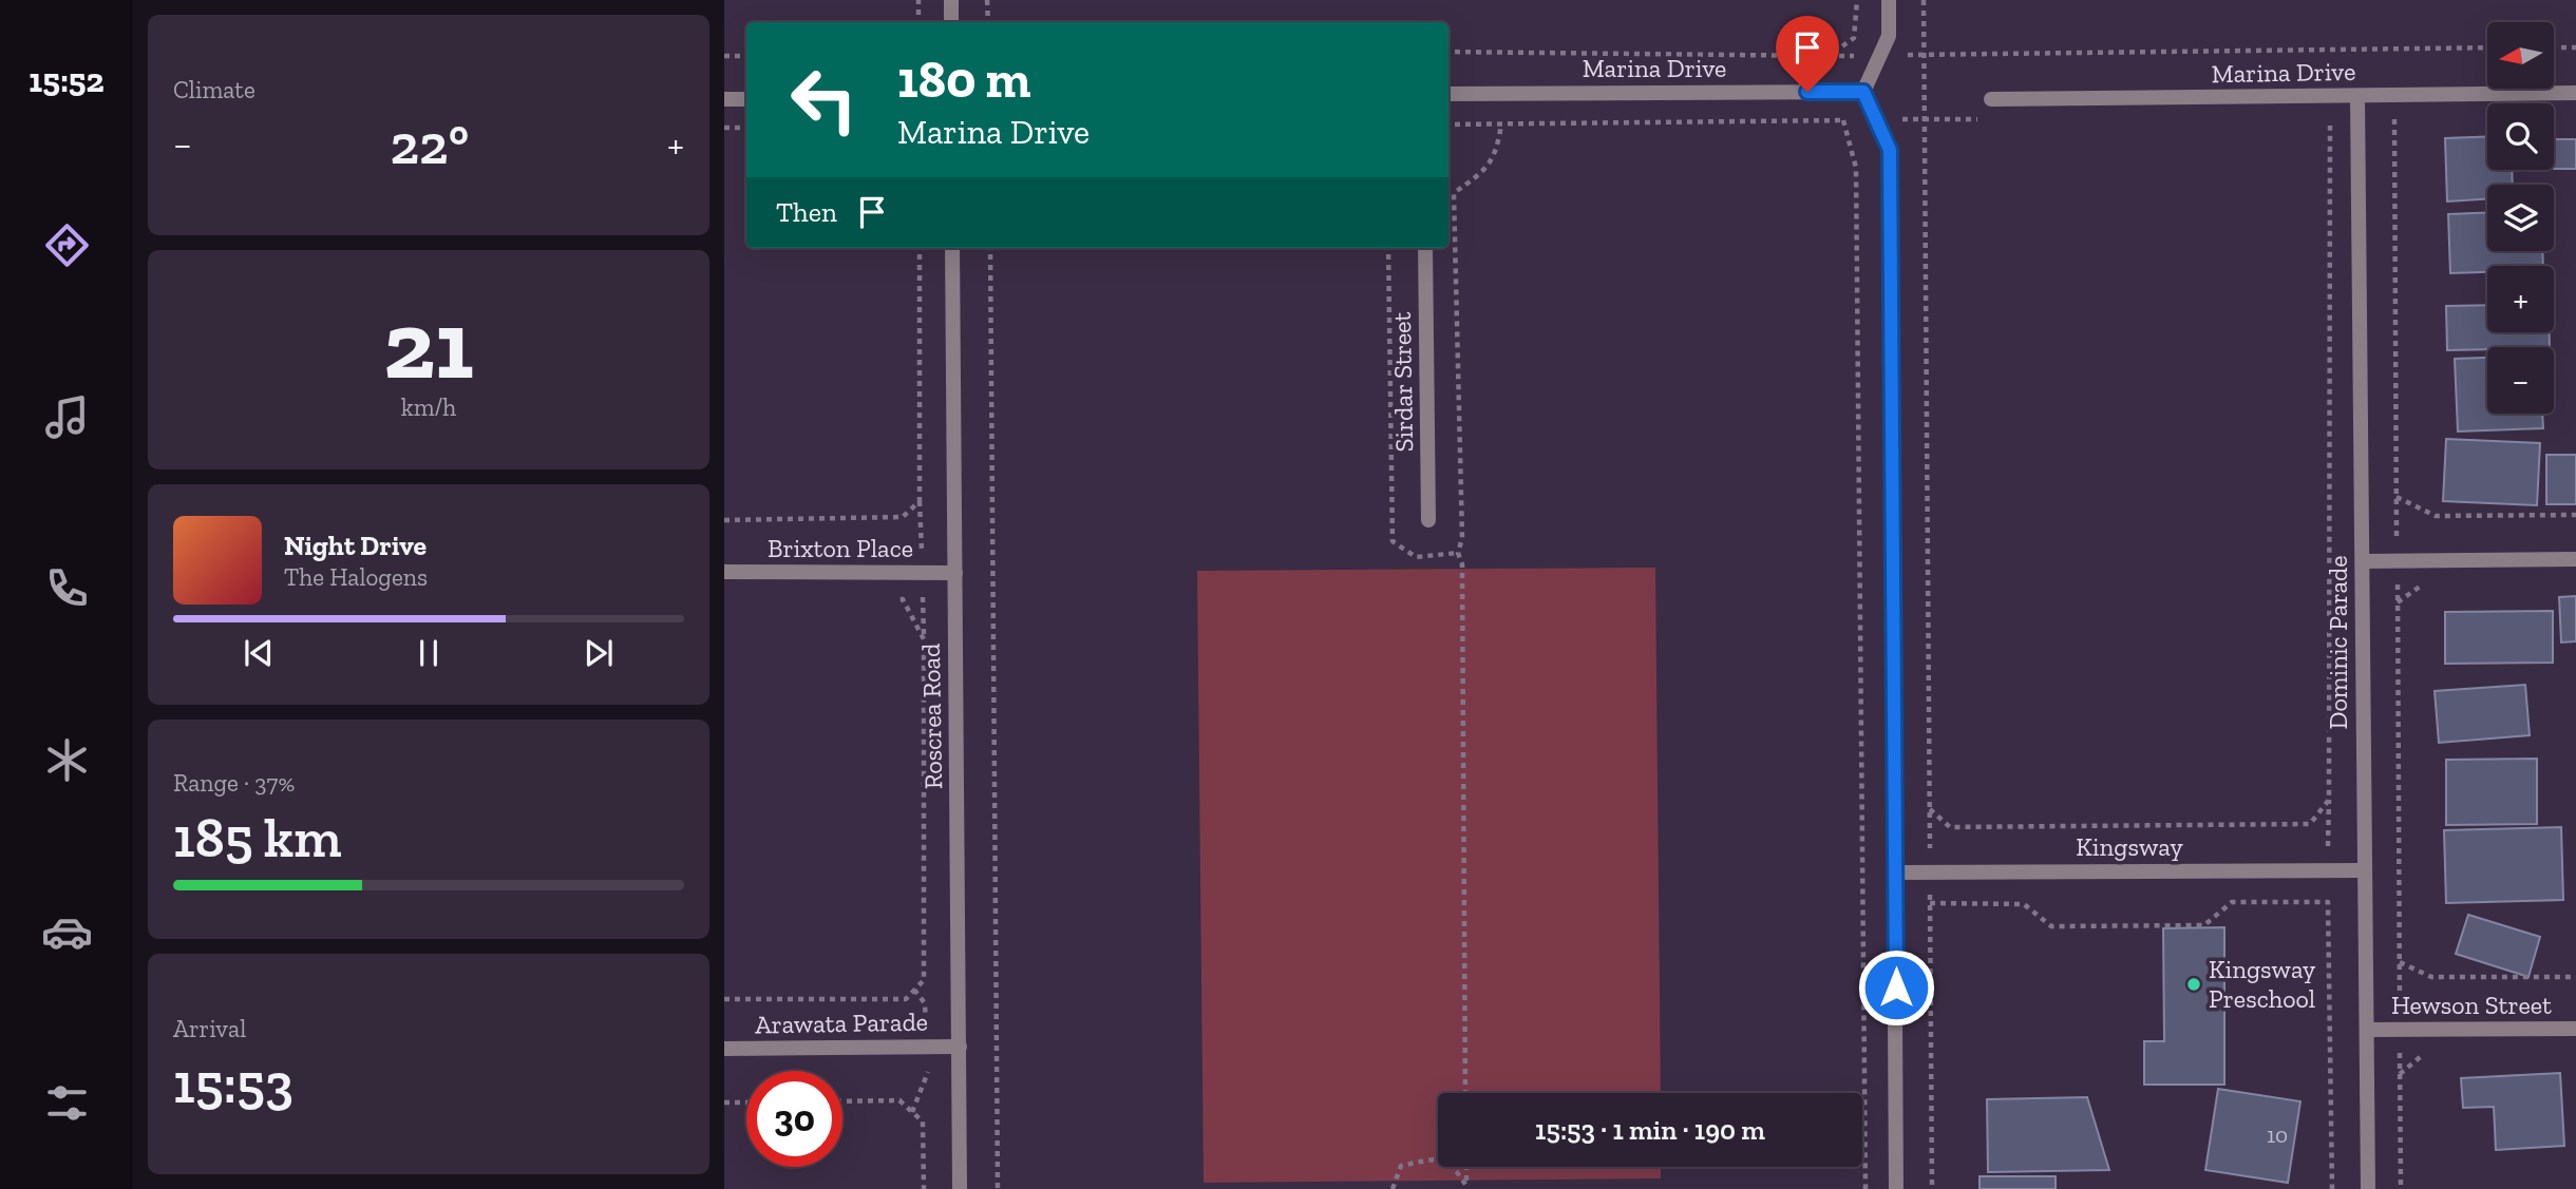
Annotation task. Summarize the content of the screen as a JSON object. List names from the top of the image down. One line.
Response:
{"streets":{"street":["Marina Drive","Sirdar Street","Brixton Place","Dominic Parade","Roscrea Road","Kingsway","Hewson Street","Arawata Parade"]},"crossings":[["Marina Drive","Dominic Parade"],["Brixton Place","Roscrea Road"],["Dominic Parade","Kingsway"],["Dominic Parade","Hewson Street"],["Roscrea Road","Arawata Parade"]],"places":["Kingsway Preschool"],"house_numbers":["10"],"north":"left","page":{"tabs":"15:52","tile":["Climate",["21","km/h"],["Range · 37%","185 km"],["Arrival","15:53"]],"map_buttons":["+","−"],"turn":["180 m","Marina Drive"],"heat":["−","22°","+"],"then":"Then","song":["Night Drive","The Halogens"],"limit":"30","trip":"15:53 · 1 min · 190 m"}}
